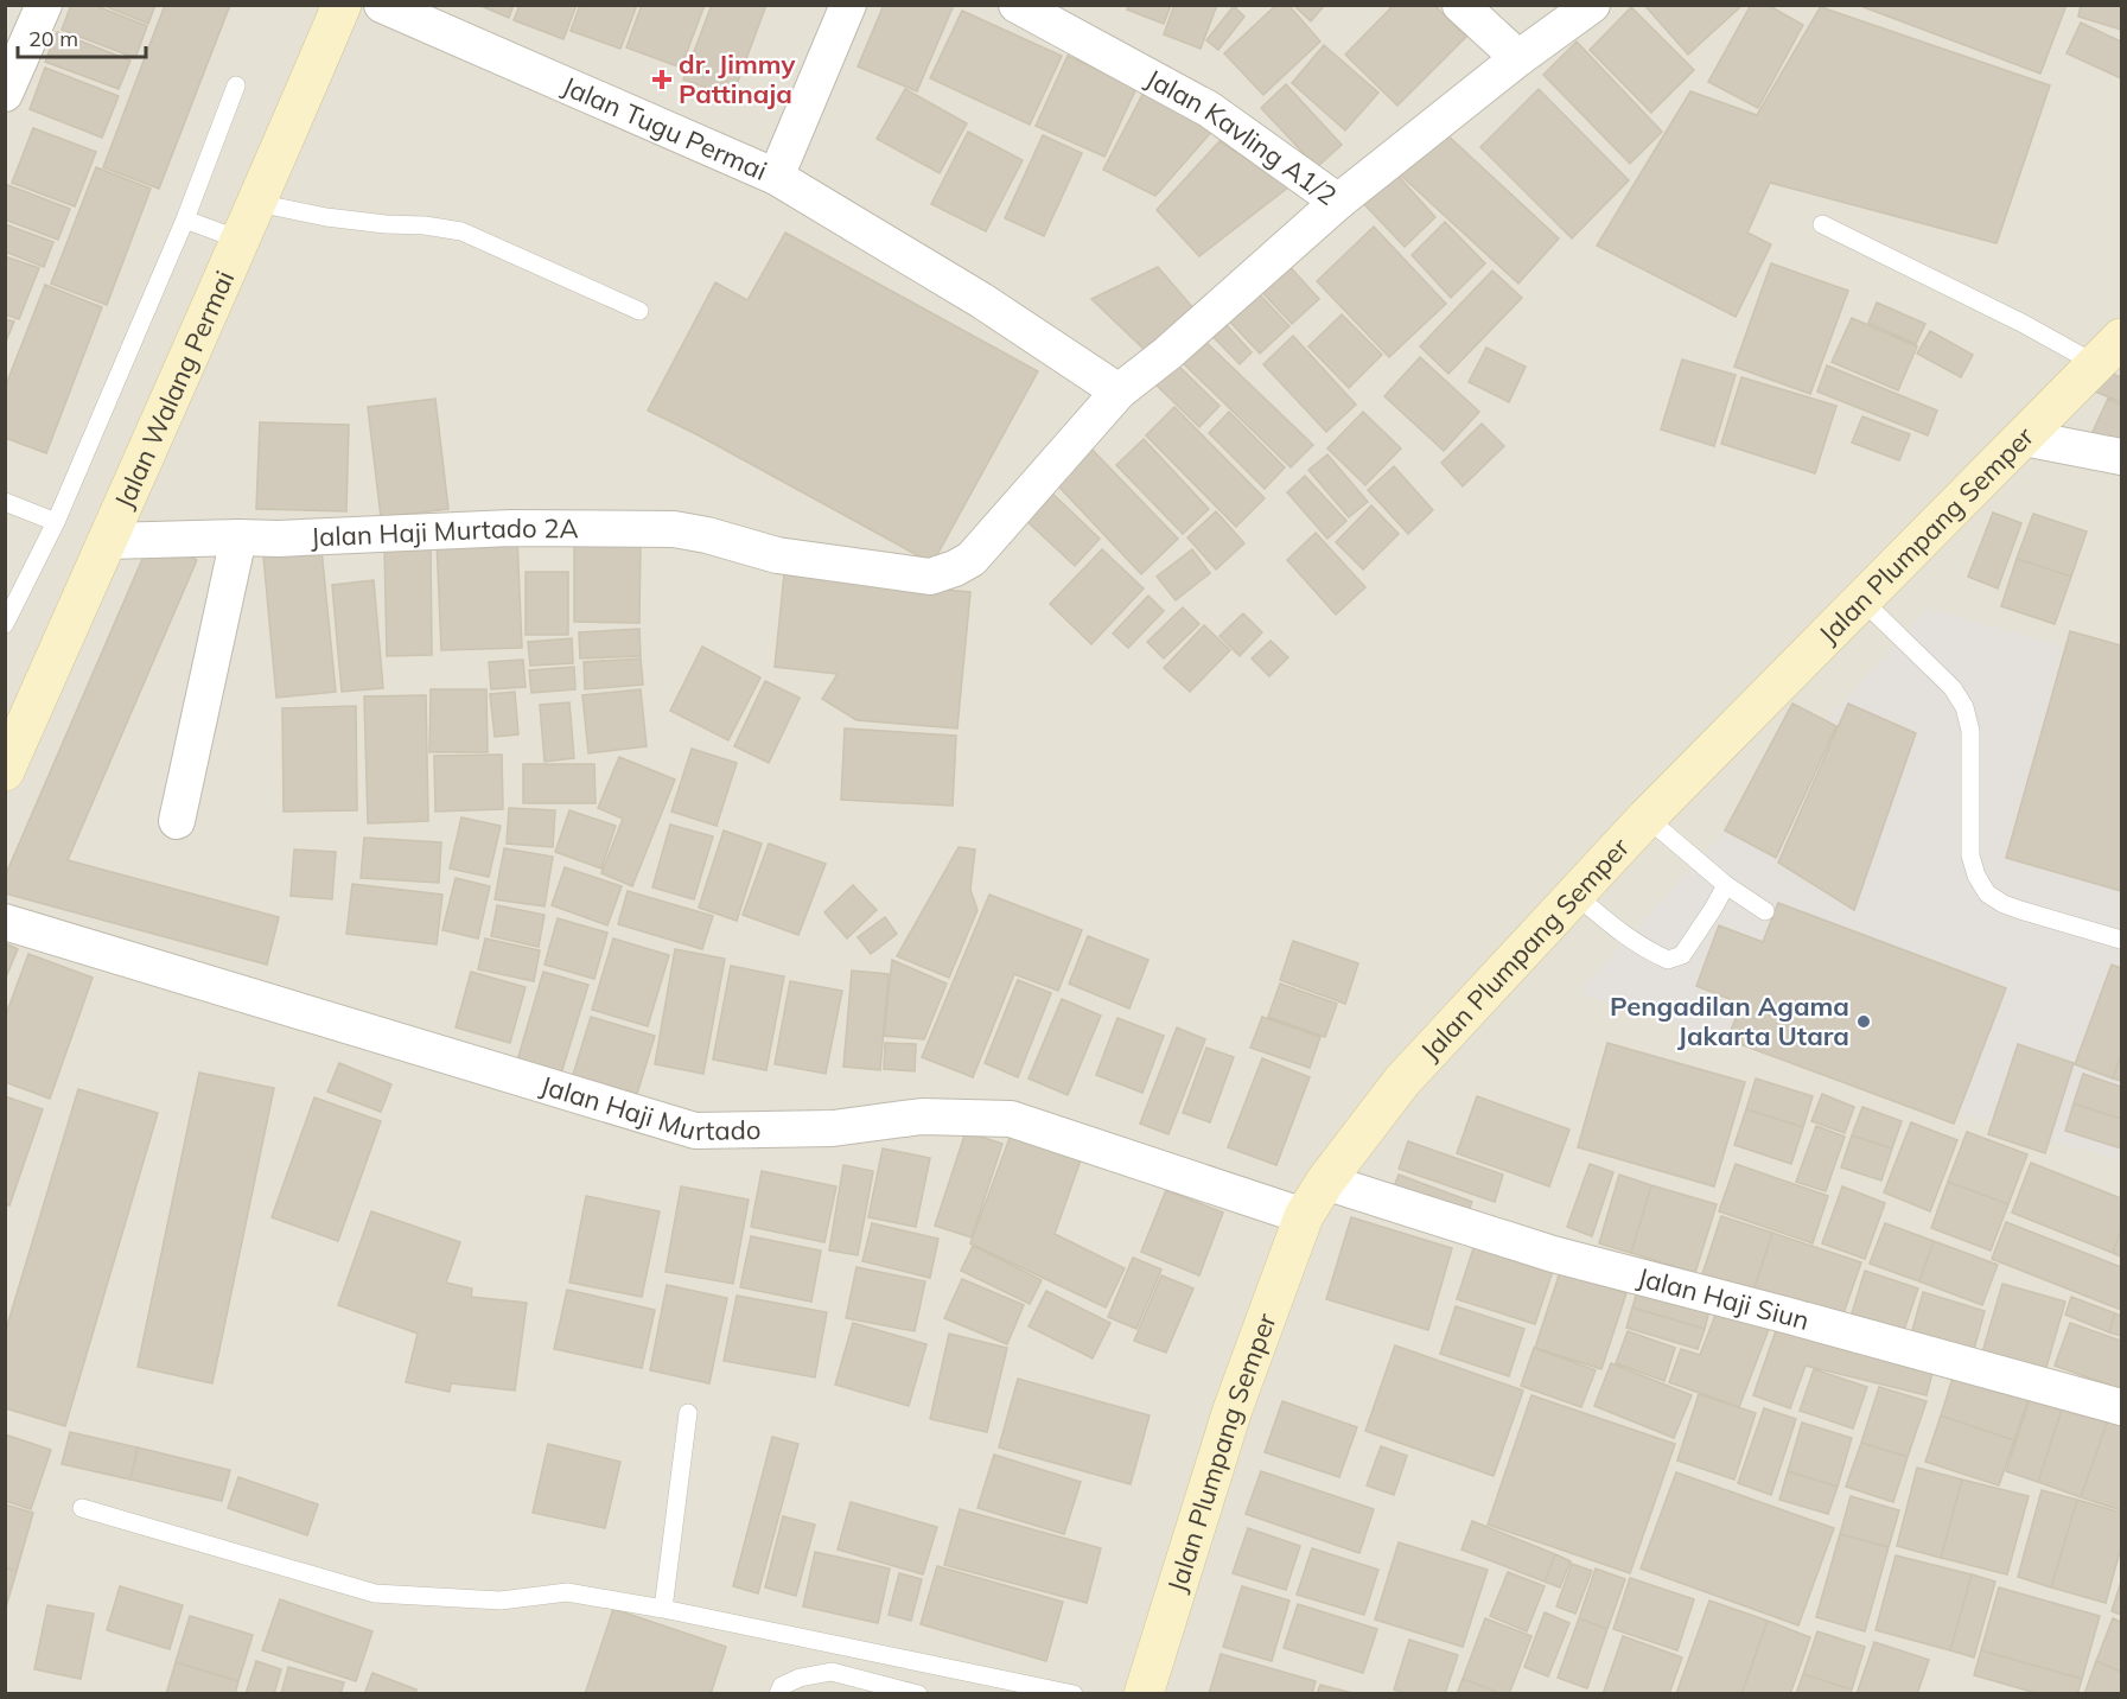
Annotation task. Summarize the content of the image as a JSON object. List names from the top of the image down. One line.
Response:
{"streets":{"main road":["Jalan Walang Permai","Jalan Plumpang Semper"],"street":["Jalan Tugu Permai","Jalan Kavling A1/2","Jalan Haji Murtado 2A","Jalan Haji Murtado","Jalan Haji Siun"]},"crossings":[["Jalan Kavling A1/2","Jalan Haji Murtado 2A"],["Jalan Walang Permai","Jalan Haji Murtado 2A"],["Jalan Plumpang Semper","Jalan Haji Murtado"],["Jalan Plumpang Semper","Jalan Haji Siun"]],"places":{"health":["dr. Jimmy Pattinaja"],"other":["Pengadilan Agama Jakarta Utara"]},"scale_bar":"20 m"}
